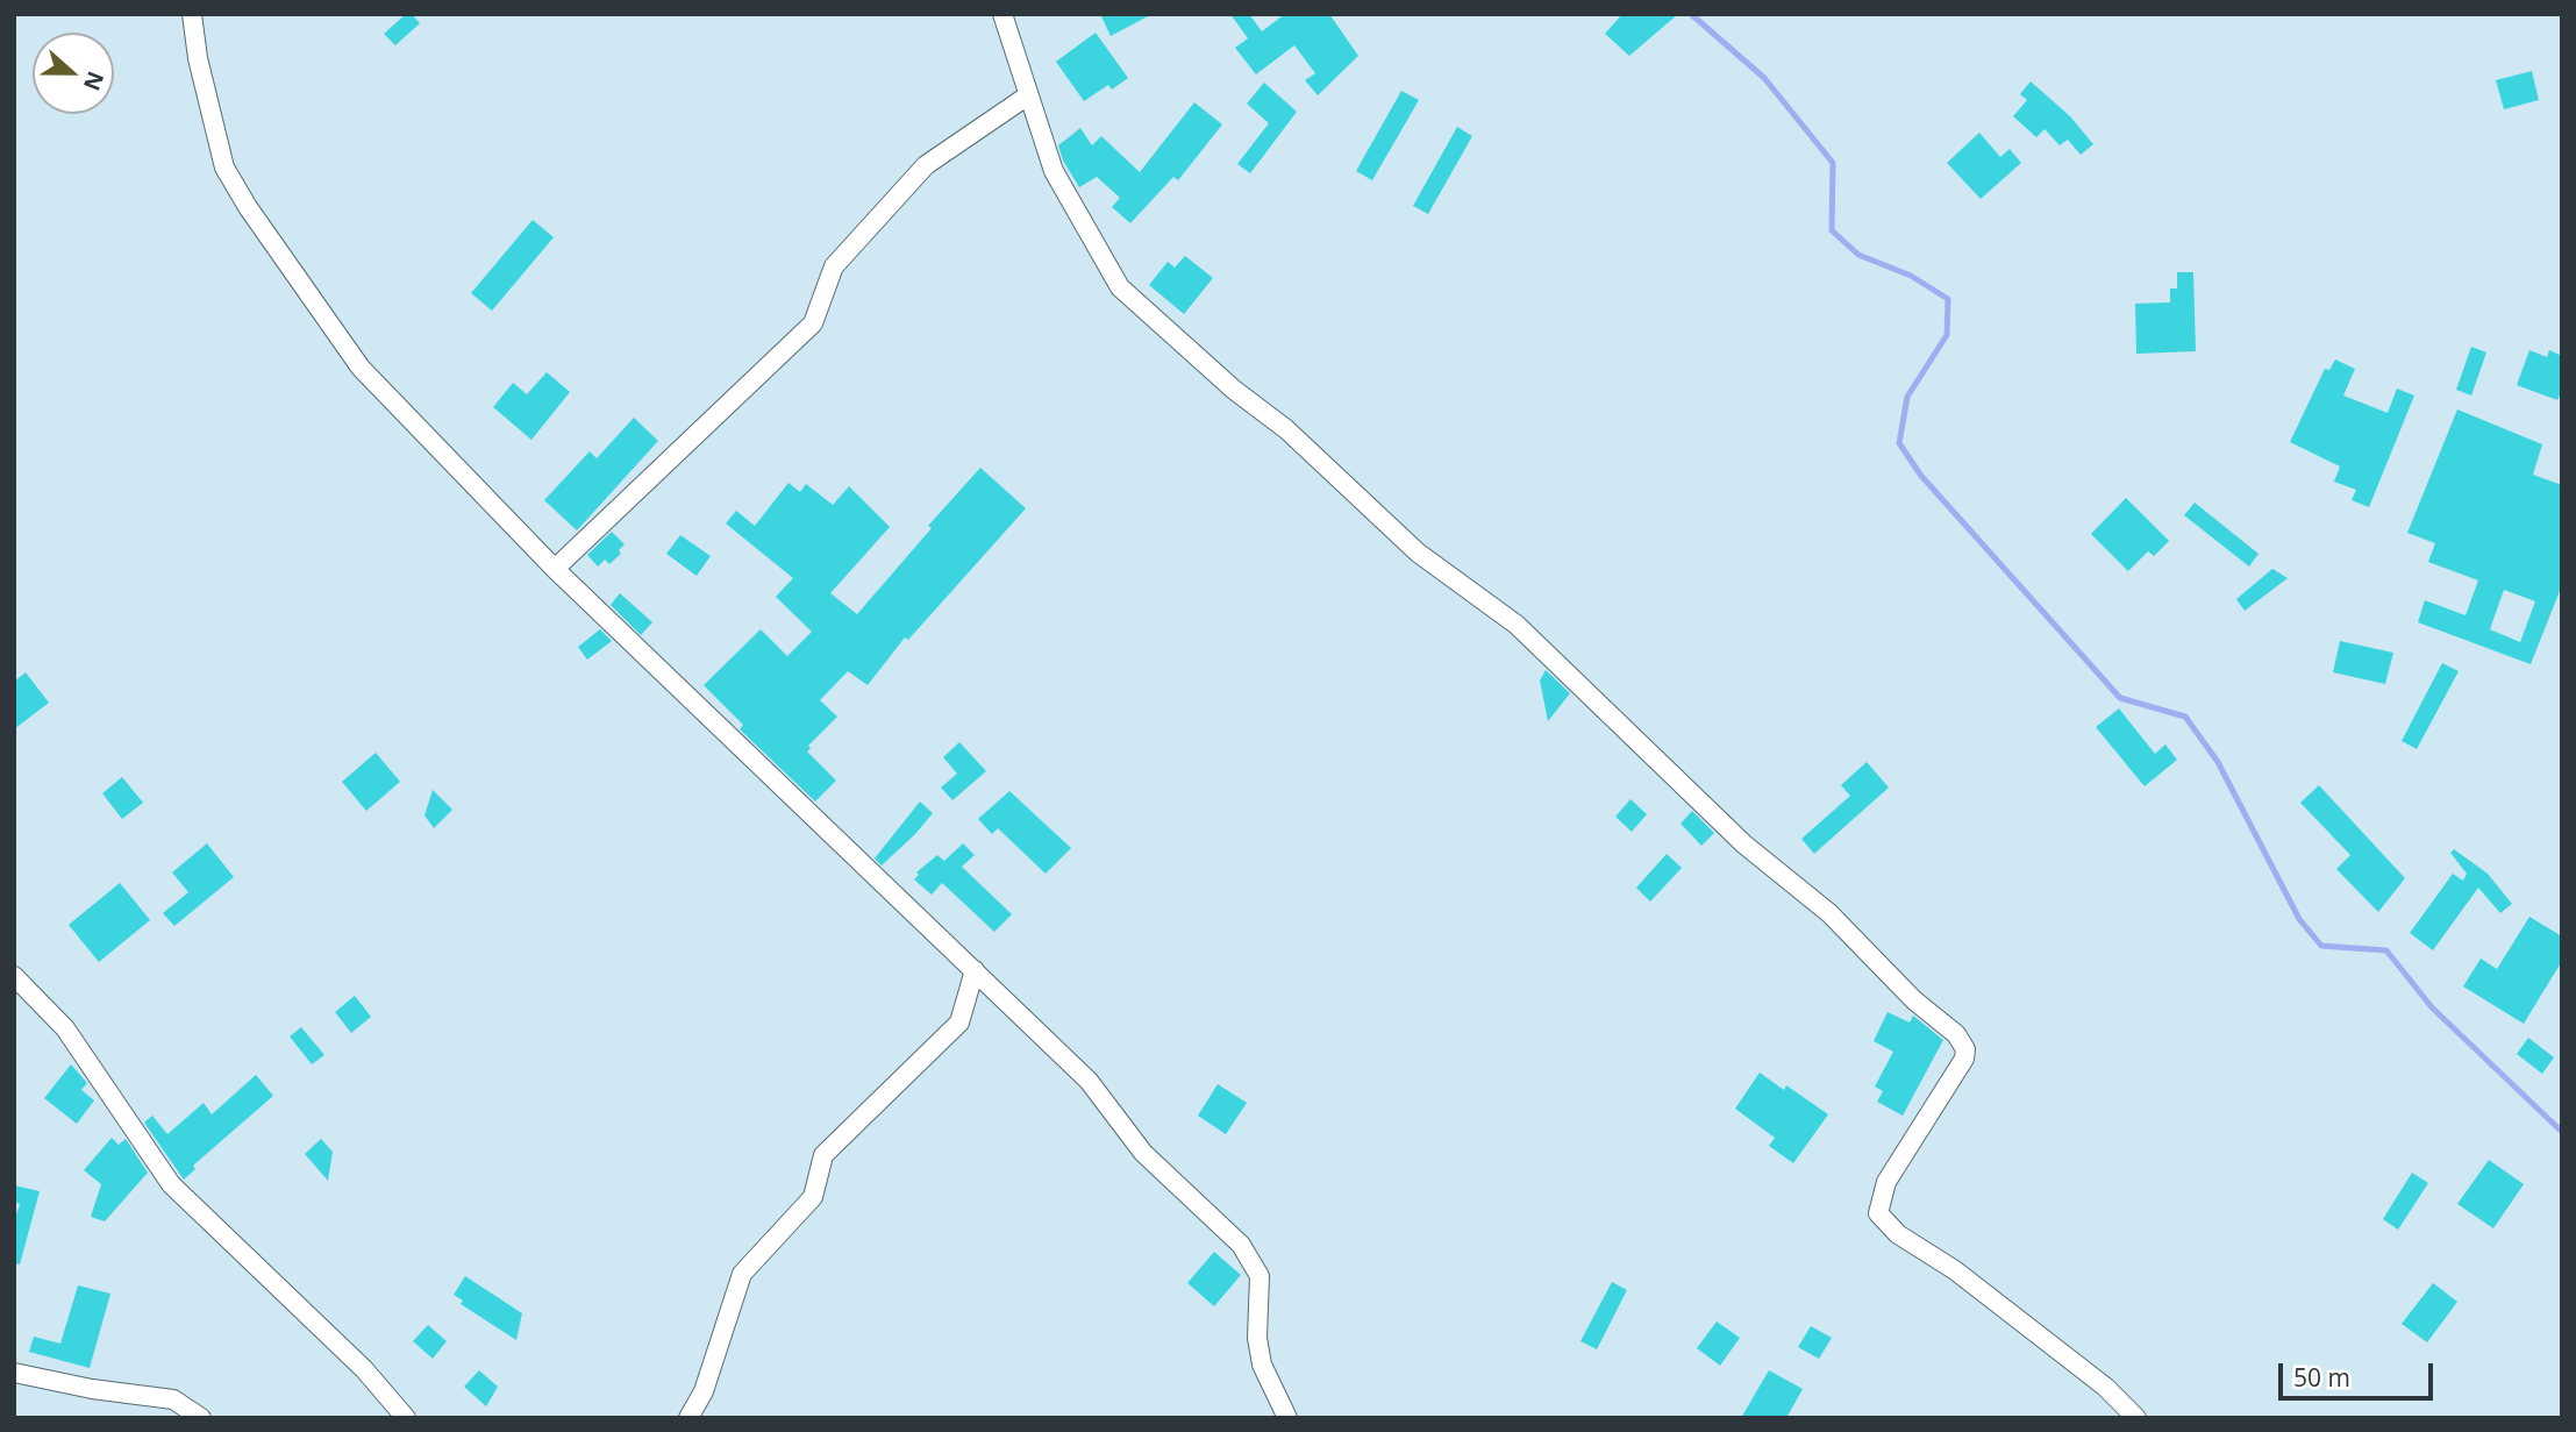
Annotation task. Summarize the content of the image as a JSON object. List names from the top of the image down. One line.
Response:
{"scale_bar":"50 m","north":"right"}
